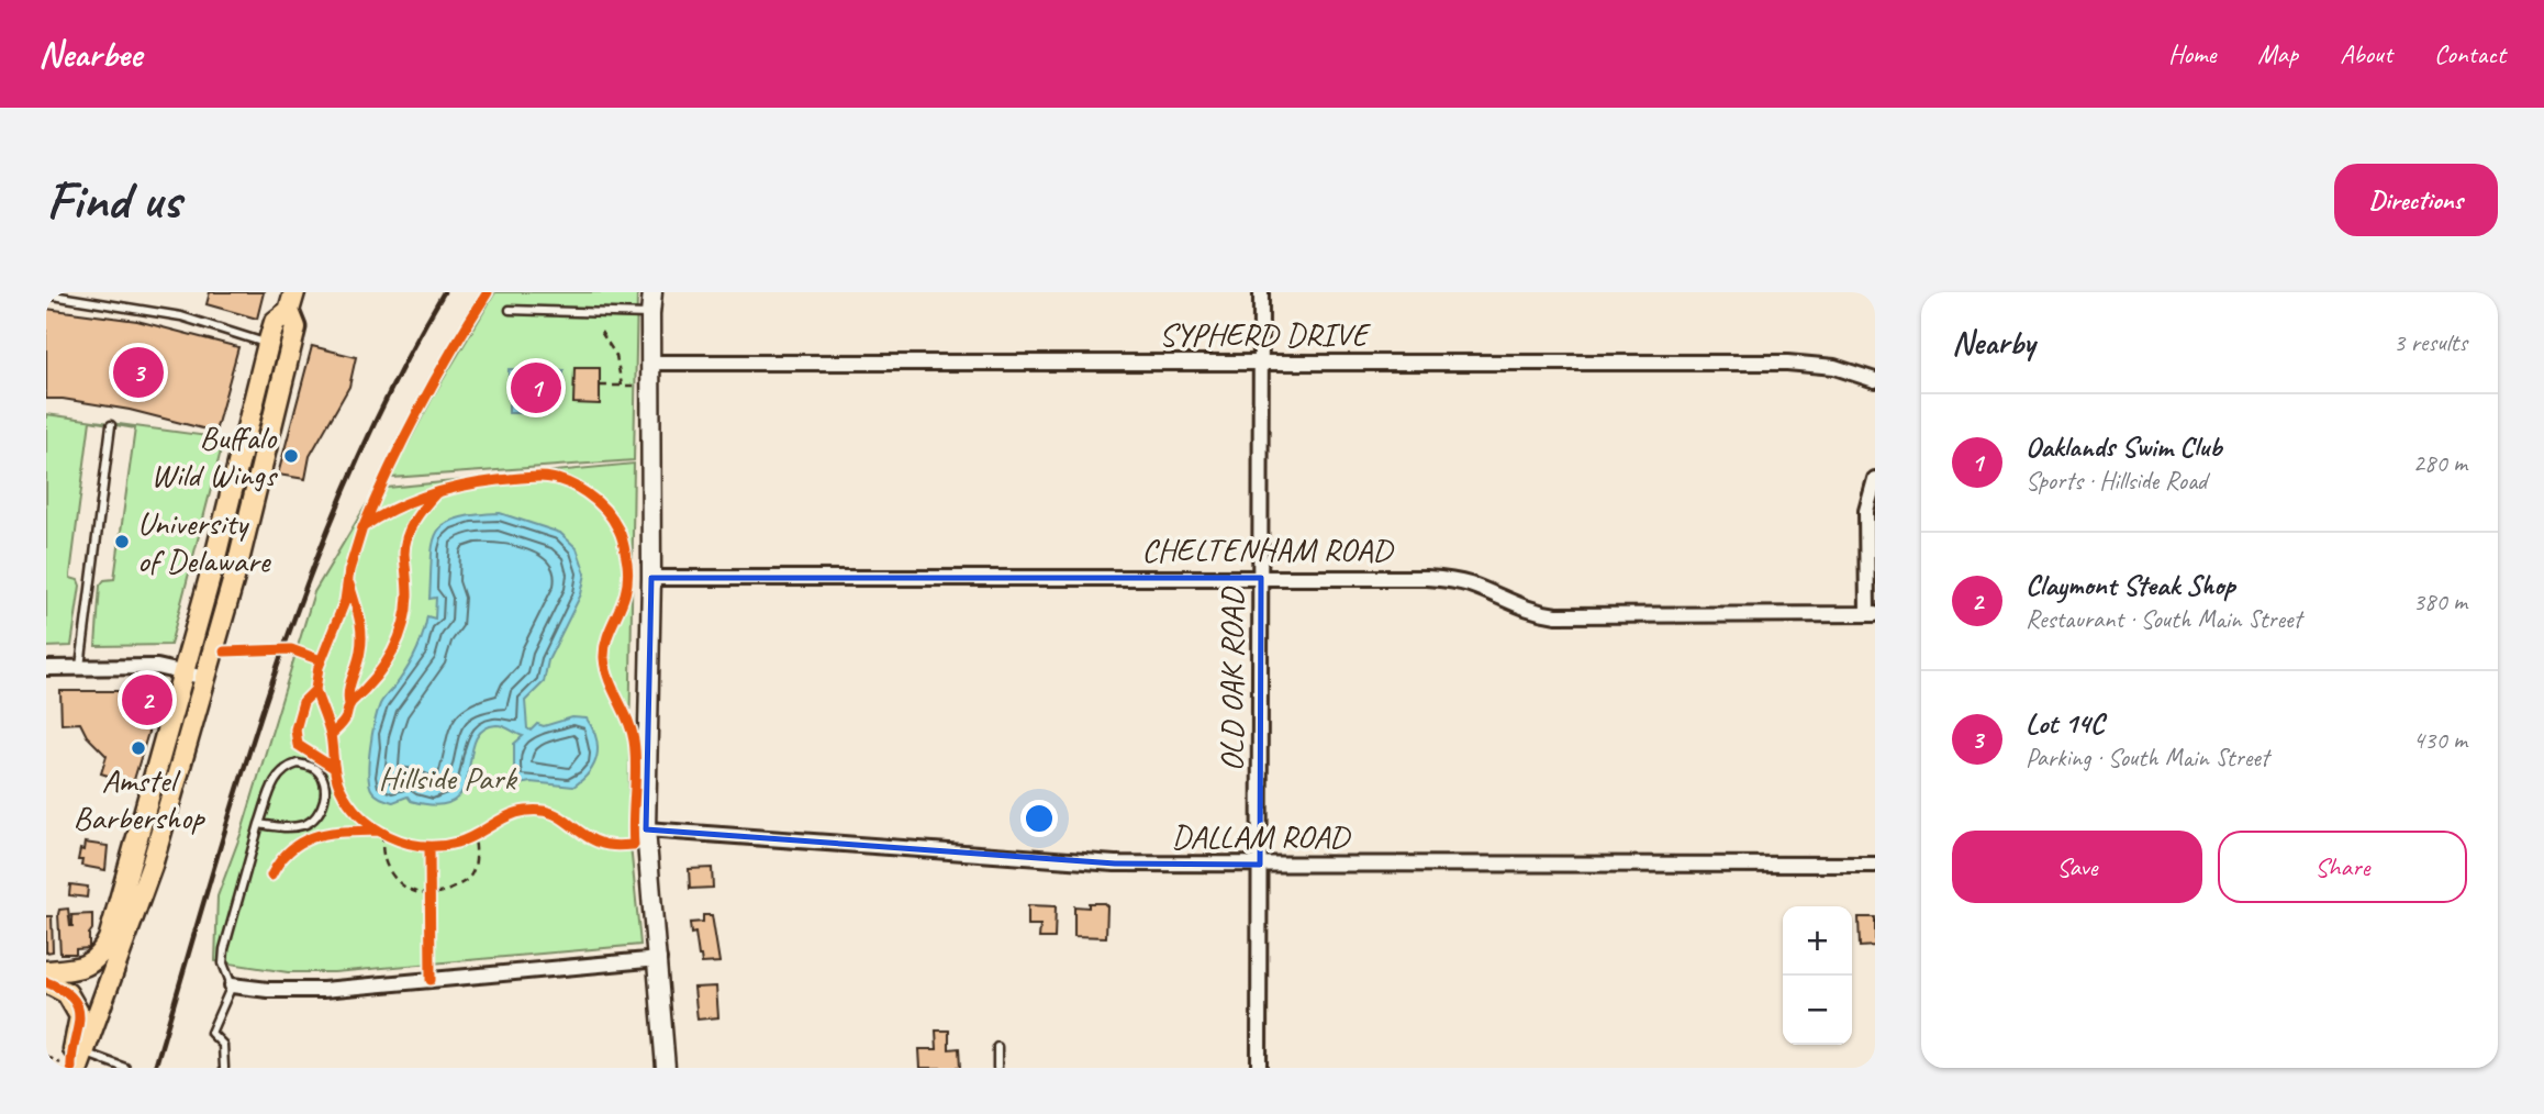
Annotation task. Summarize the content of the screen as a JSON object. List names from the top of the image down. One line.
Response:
{"streets":{"street":["SYPHERD DRIVE","CHELTENHAM ROAD","OLD OAK ROAD","DALLAM ROAD"]},"crossings":[["SYPHERD DRIVE","OLD OAK ROAD"],["CHELTENHAM ROAD","OLD OAK ROAD"],["OLD OAK ROAD","DALLAM ROAD"]],"parks":["Hillside Park"],"places":["Buffalo Wild Wings","University of Delaware","Amstel Barbershop"],"page":{"header":"Nearbee","nav":["Home","Map","About","Contact"],"buttons":["Directions",["Save","Share"]],"title":"Find us","heading":["Nearby","3 results"],"pins":["3","1","2"],"list":[{"mark":"1","name":"Oaklands Swim Club","note":"Sports · Hillside Road","value":"280 m"},{"mark":"2","name":"Claymont Steak Shop","note":"Restaurant · South Main Street","value":"380 m"},{"mark":"3","name":"Lot 14C","note":"Parking · South Main Street","value":"430 m"}],"map_buttons":["+","−"]}}
